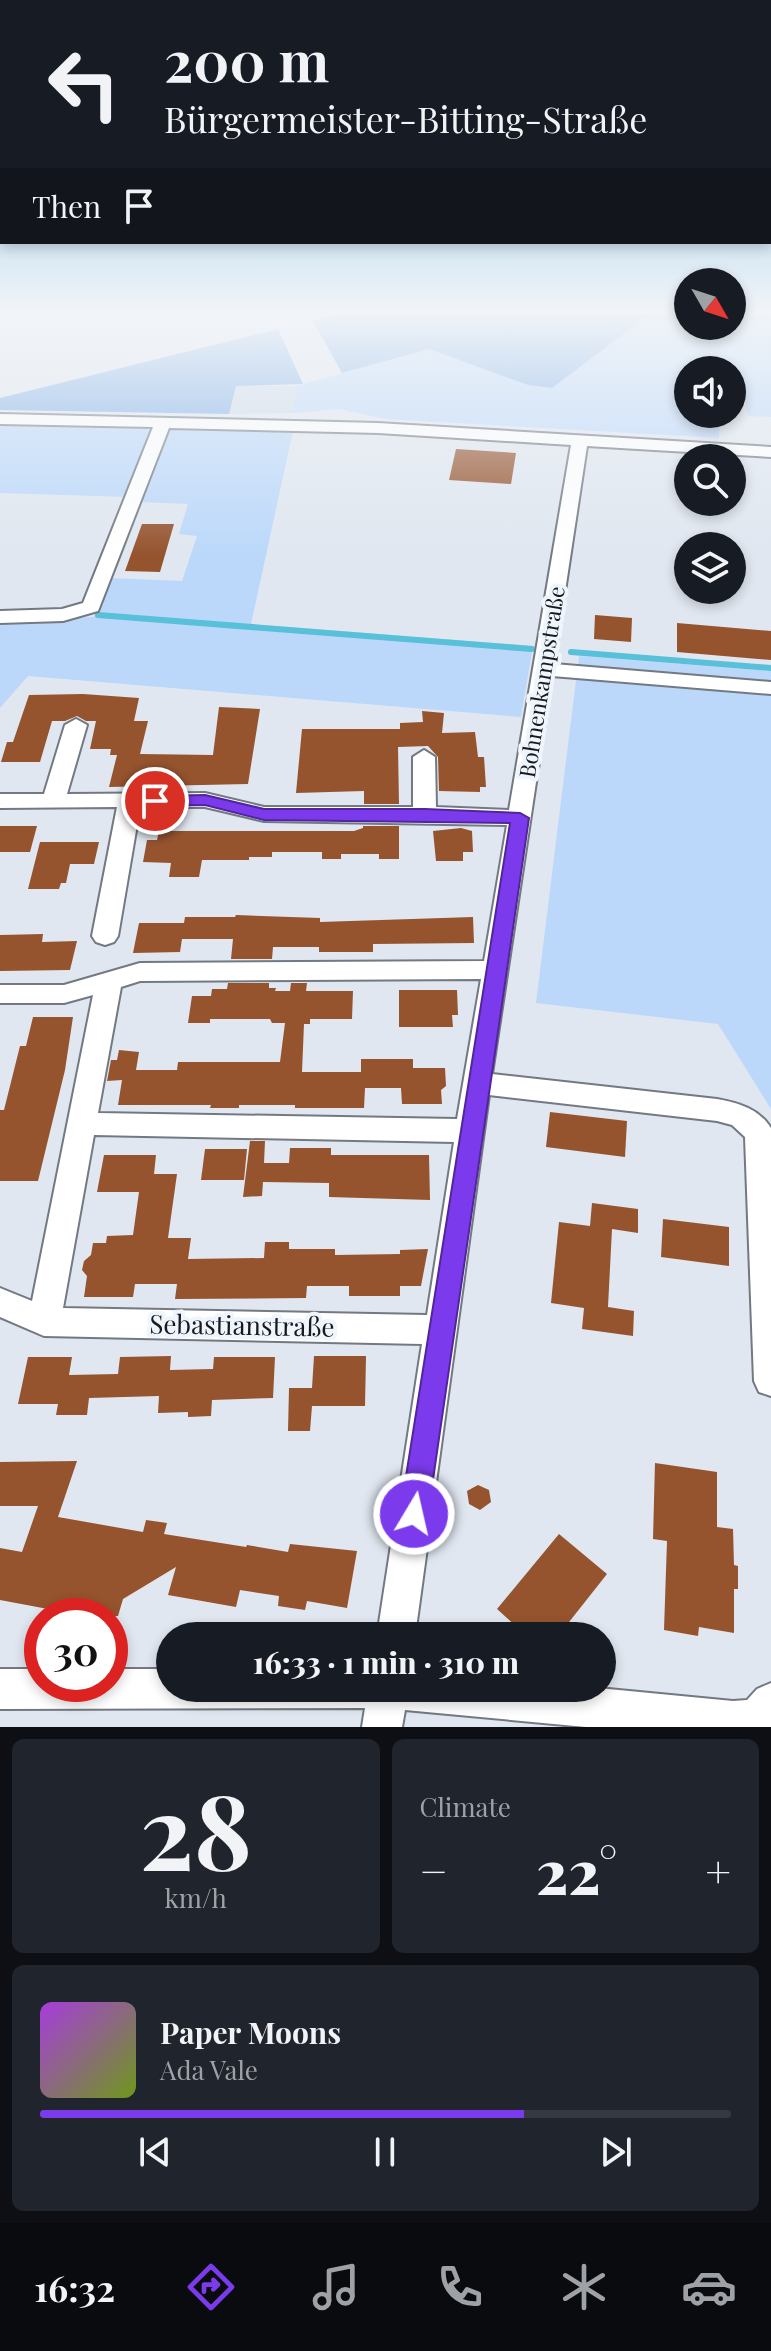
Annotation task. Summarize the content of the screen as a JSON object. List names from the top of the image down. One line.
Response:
{"streets":{"street":["Bohnenkampstraße","Sebastianstraße"]},"crossings":[["Bohnenkampstraße","Sebastianstraße"]],"north":"bottom right","page":{"turn":["200 m","Bürgermeister-Bitting-Straße"],"then":"Then","limit":"30","trip":"16:33 · 1 min · 310 m","tile":[["28","km/h"],"Climate"],"heat":["−","22°","+"],"song":["Paper Moons","Ada Vale"],"tabs":"16:32"}}
